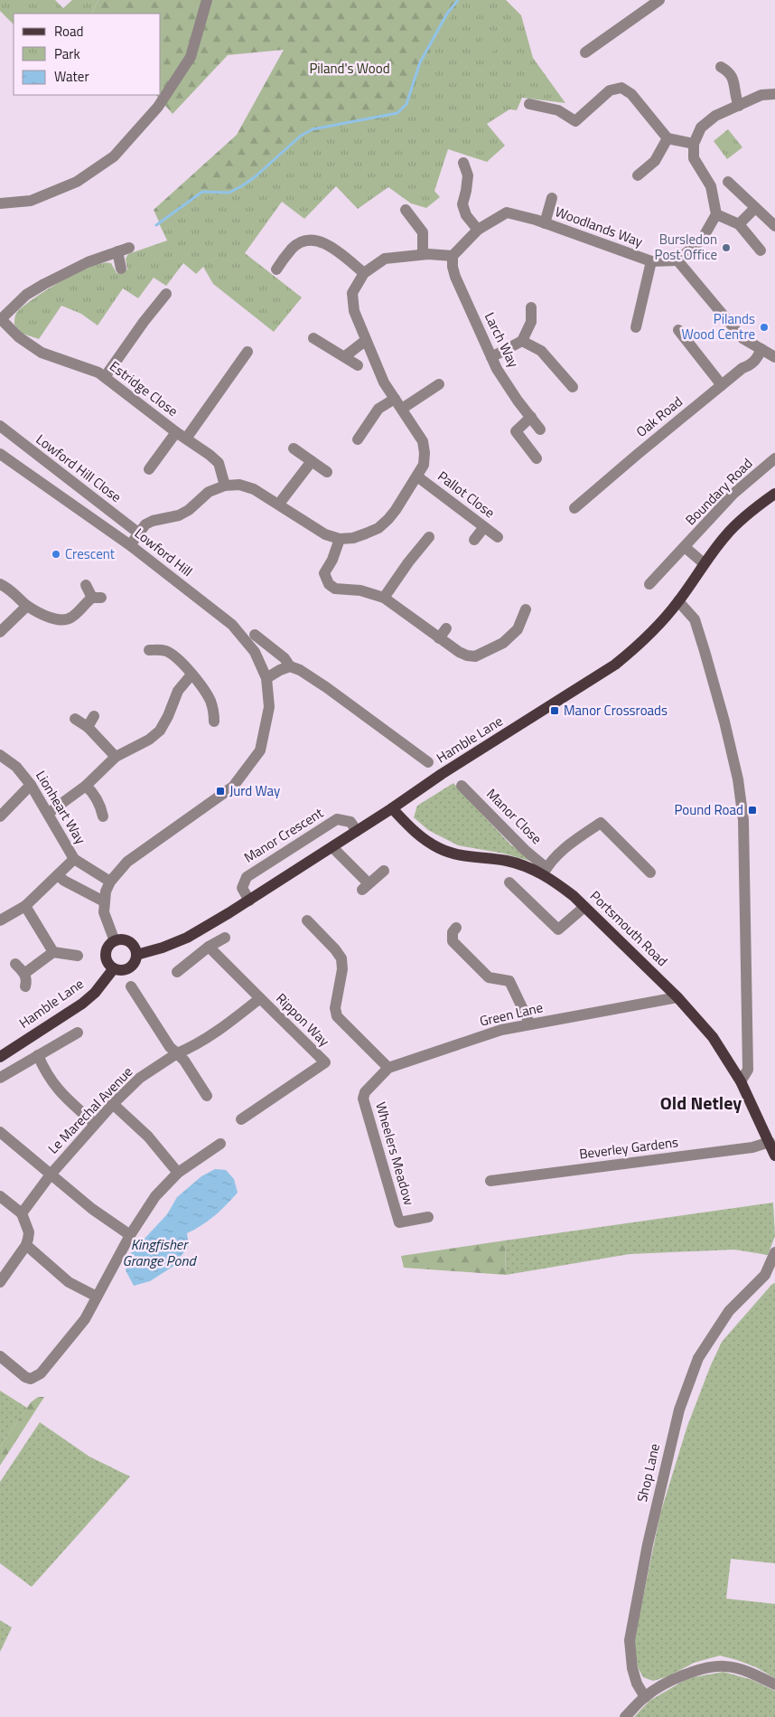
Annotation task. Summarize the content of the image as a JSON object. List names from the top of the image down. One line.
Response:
{"streets":{"main road":["Hamble Lane","Portsmouth Road"],"street":["Woodlands Way","Larch Way","Estridge Close","Oak Road","Lowford Hill Close","Boundary Road","Pallot Close","Lowford Hill","Lionheart Way","Manor Close","Manor Crescent","Green Lane","Rippon Way","Le Marechal Avenue","Beverley Gardens","Wheelers Meadow","Shop Lane"]},"crossings":[["Woodlands Way","Larch Way"],["Hamble Lane","Manor Crescent"],["Hamble Lane","Portsmouth Road"],["Manor Close","Portsmouth Road"],["Portsmouth Road","Green Lane"],["Portsmouth Road","Beverley Gardens"],["Green Lane","Wheelers Meadow"],["Rippon Way","Le Marechal Avenue"]],"districts":["Old Netley"],"water":["Kingfisher Grange Pond"],"parks":["Piland's Wood"],"places":{"other":["Bursledon Post Office","Pilands Wood Centre","Crescent"],"transit":["Manor Crossroads","Jurd Way","Pound Road"]},"legend":["Road","Park","Water"]}
